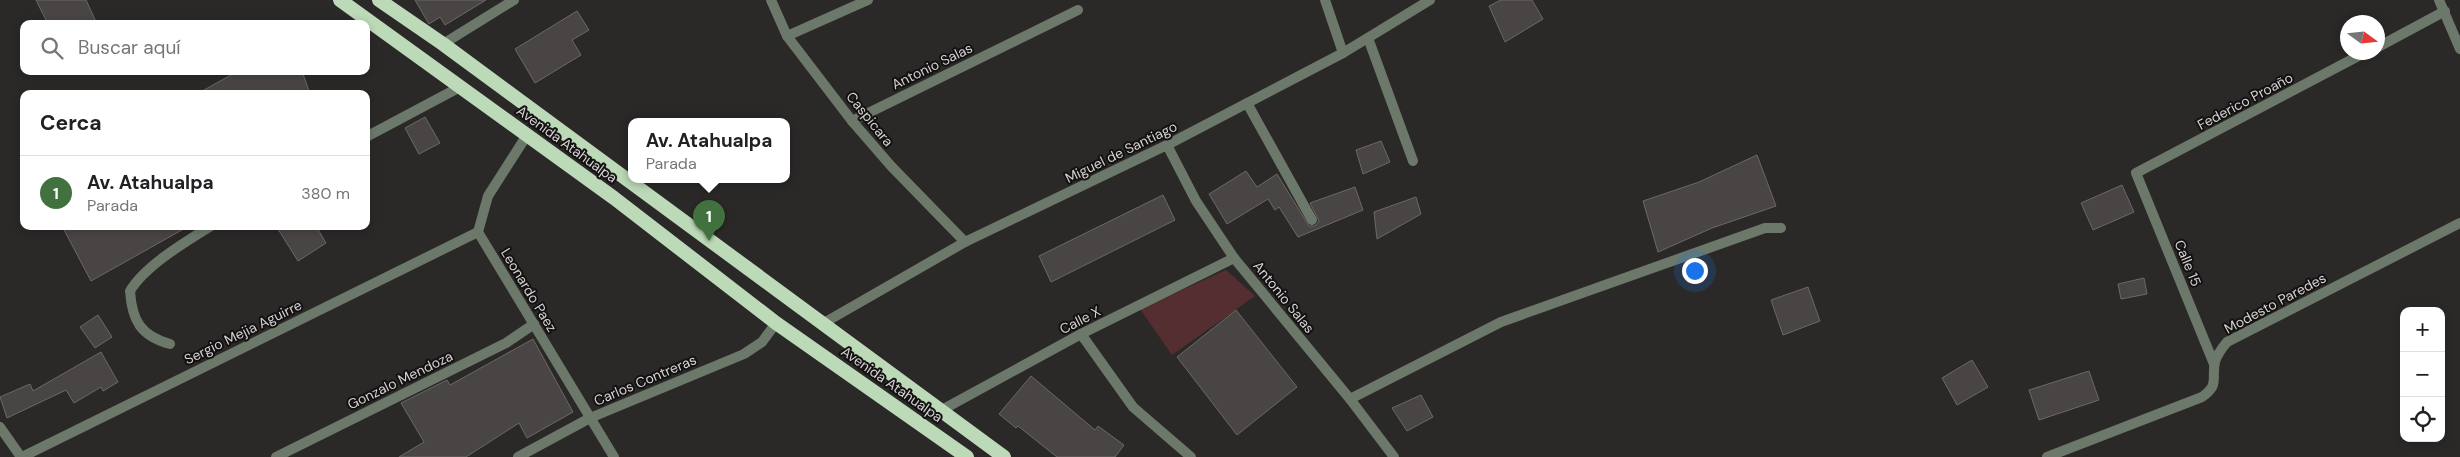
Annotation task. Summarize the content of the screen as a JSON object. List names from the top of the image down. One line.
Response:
{"streets":{"highway":["Avenida Atahualpa"],"street":["Antonio Salas","Federico Proaño","Caspicara","Miguel de Santiago","Calle 15","Leonardo Paez","Modesto Paredes","Calle X","Sergio Mejia Aguirre","Gonzalo Mendoza","Carlos Contreras"]},"crossings":[["Antonio Salas","Caspicara"],["Antonio Salas","Miguel de Santiago"],["Antonio Salas","Calle X"],["Federico Proaño","Calle 15"],["Caspicara","Miguel de Santiago"],["Avenida Atahualpa","Miguel de Santiago"],["Avenida Atahualpa","Calle X"],["Avenida Atahualpa","Carlos Contreras"],["Calle 15","Modesto Paredes"],["Leonardo Paez","Sergio Mejia Aguirre"],["Leonardo Paez","Gonzalo Mendoza"],["Leonardo Paez","Carlos Contreras"]],"north":"right","page":{"search":"Buscar aquí","heading":"Cerca","popup":["Av. Atahualpa","Parada"],"list":[{"mark":"1","name":"Av. Atahualpa","note":"Parada","value":"380 m"}],"pins":"1","map_buttons":["+","−"]}}
